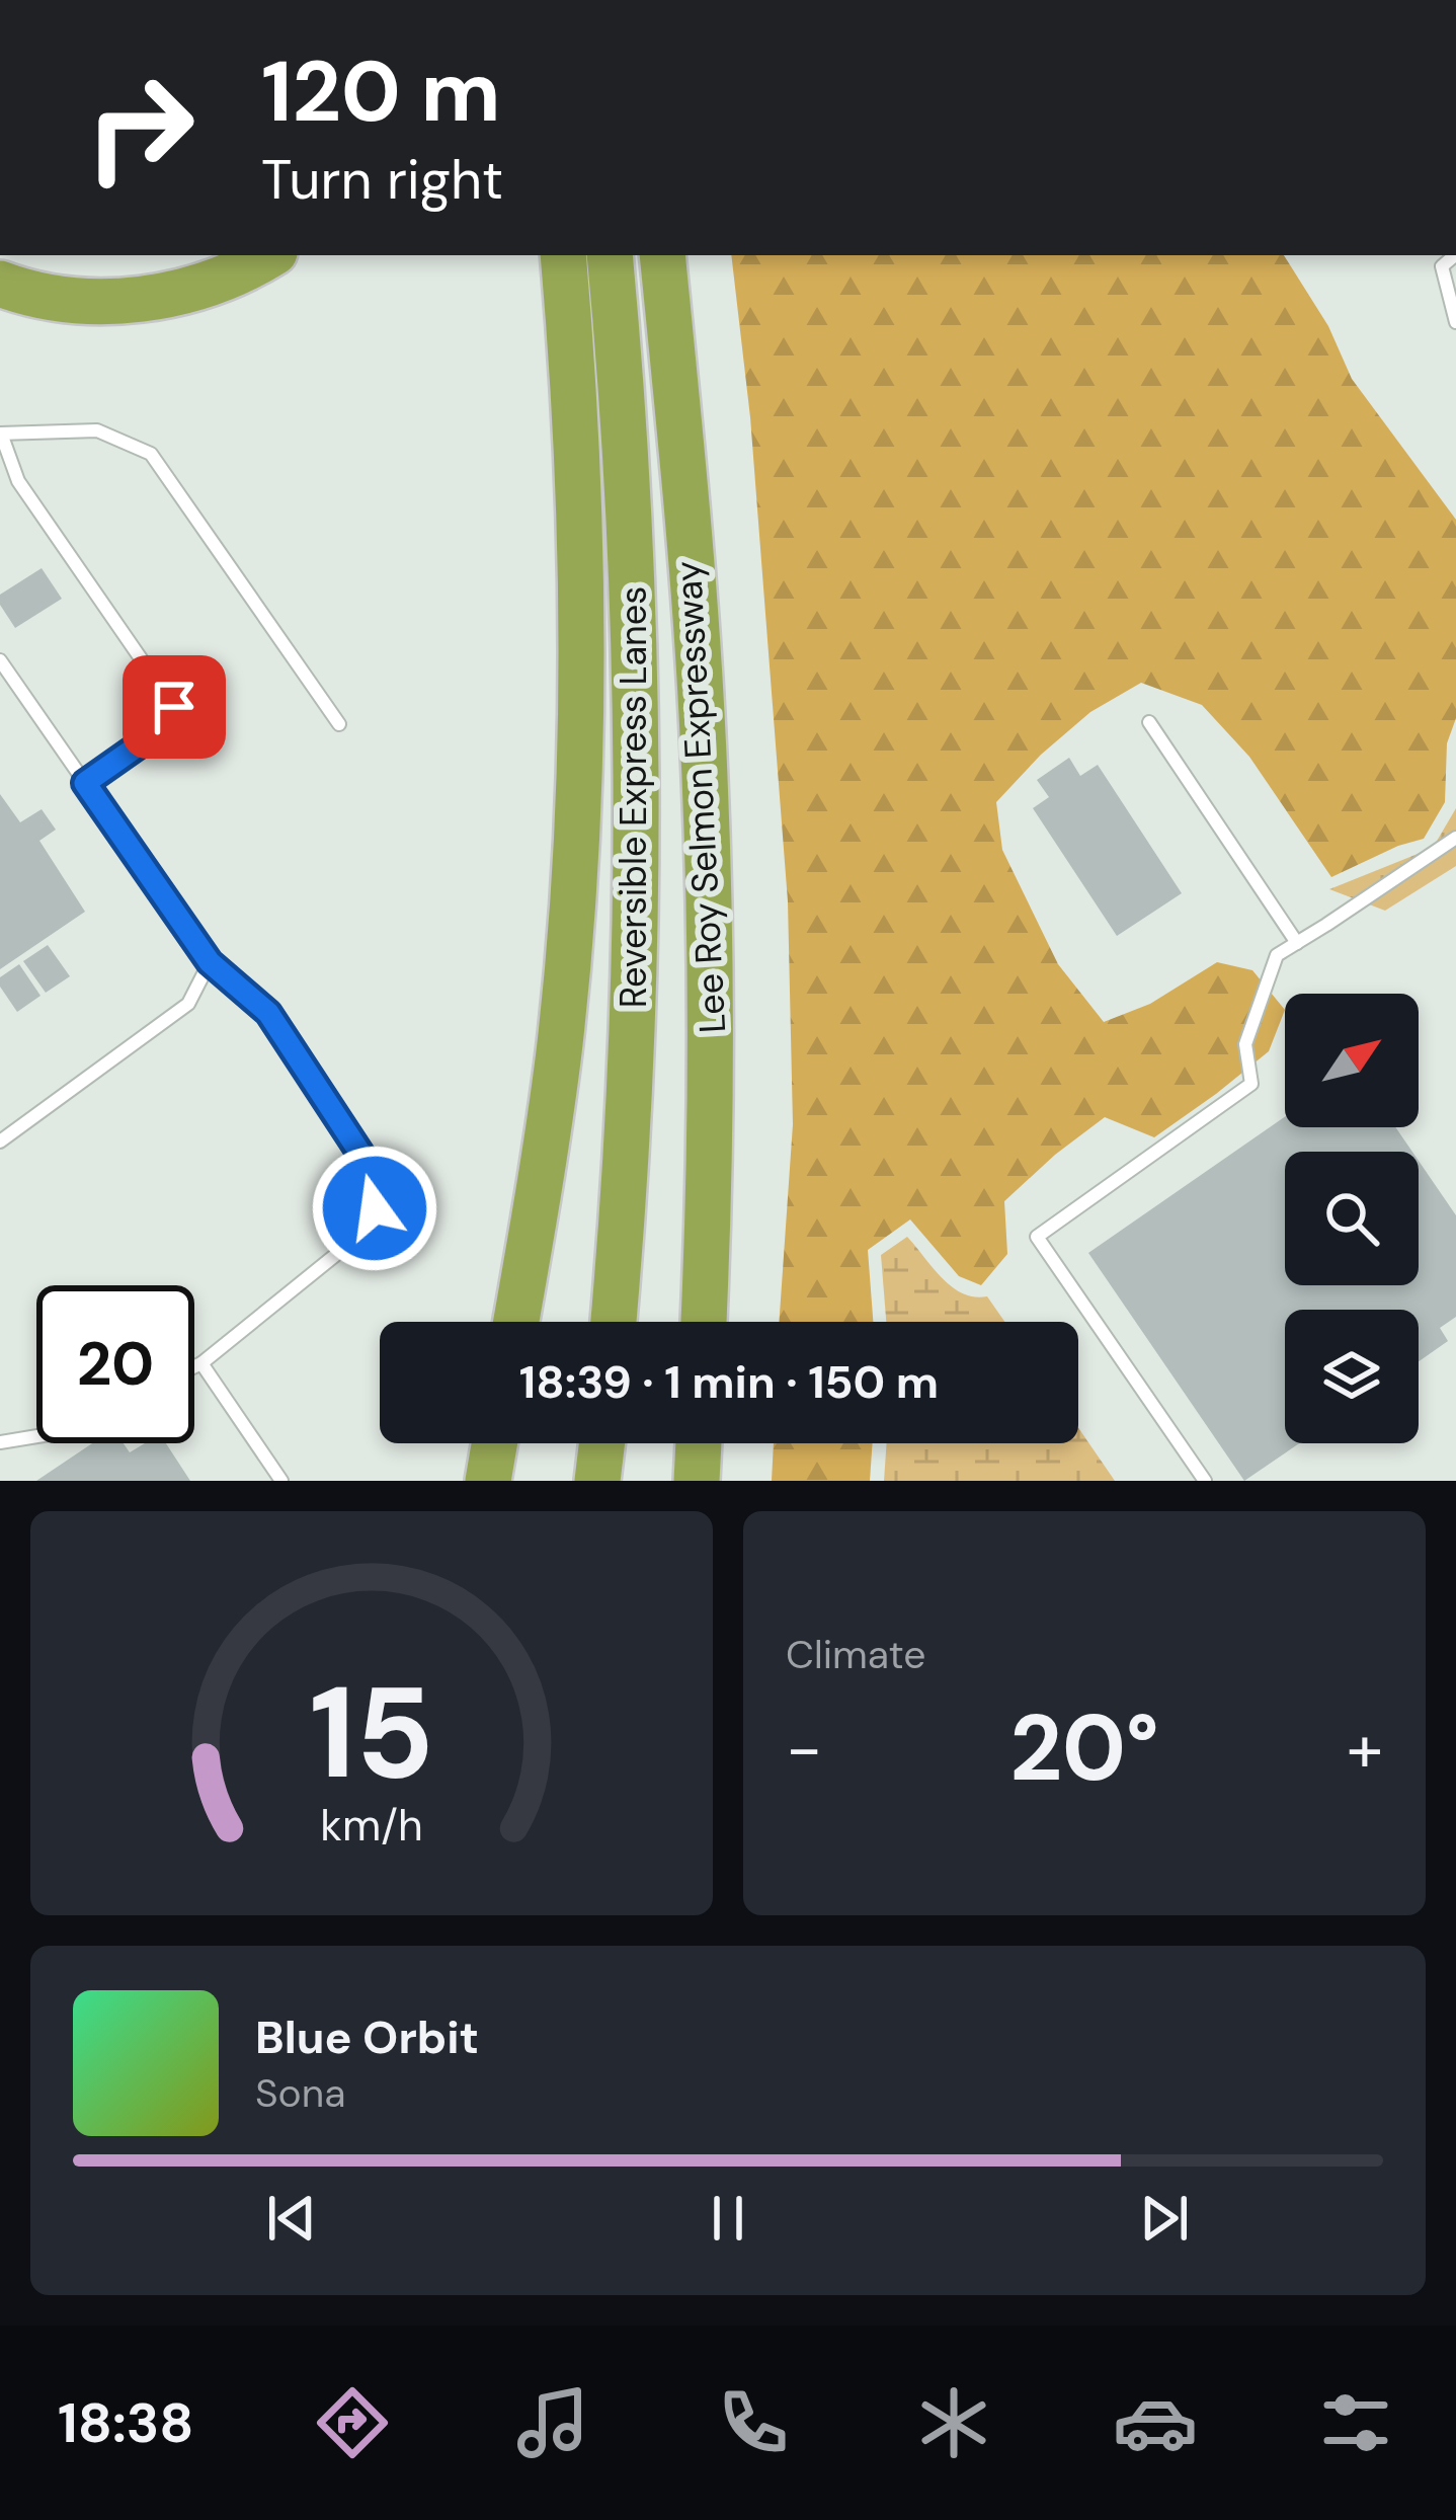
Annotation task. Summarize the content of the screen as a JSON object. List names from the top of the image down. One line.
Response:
{"streets":{"highway":["Reversible Express Lanes","Lee Roy Selmon Expressway"]},"north":"top right","page":{"turn":["120 m","Turn right"],"limit":"20","trip":"18:39 · 1 min · 150 m","tile":"Climate","heat":["−","20°","+"],"song":["Blue Orbit","Sona"],"tabs":"18:38","gauge":["15","km/h"]}}
